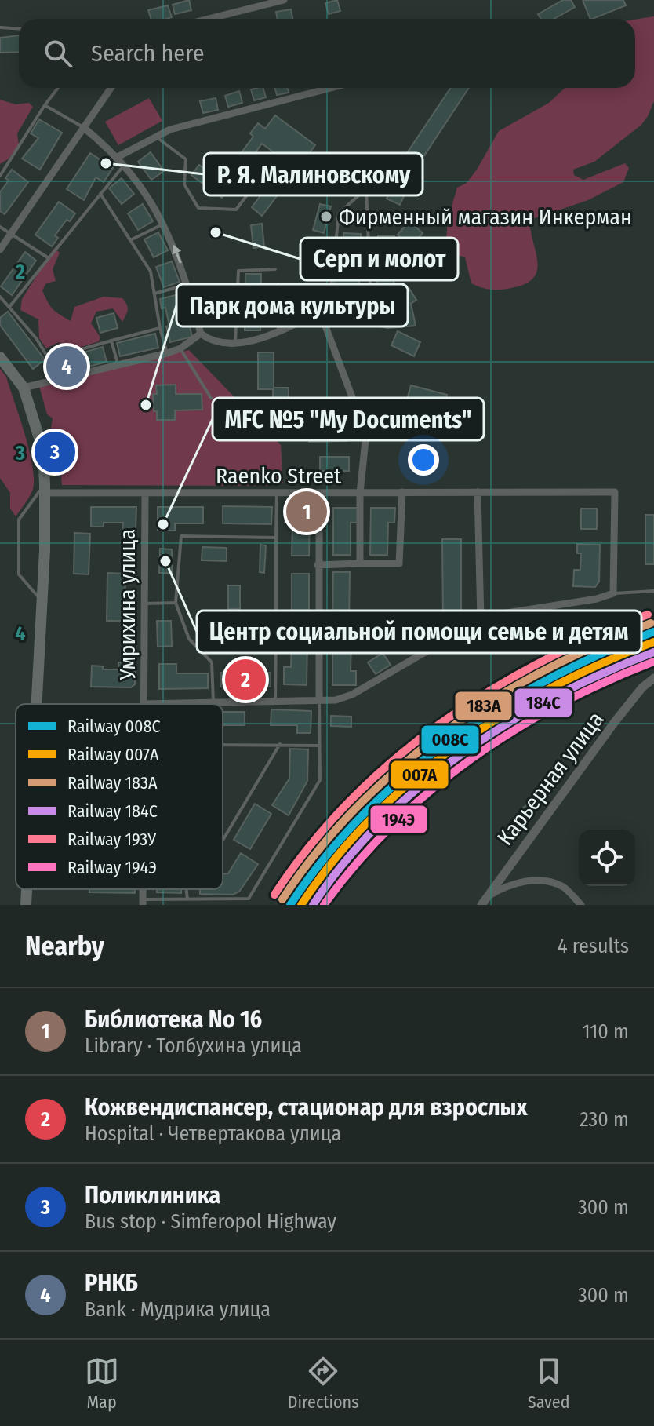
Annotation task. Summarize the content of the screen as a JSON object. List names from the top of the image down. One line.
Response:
{"streets":{"street":["Raenko Street","Умрихина улица","Карьерная улица"]},"crossings":[["Raenko Street","Умрихина улица"]],"places":["Р. Я. Малиновскому","Фирменный магазин Инкерман","Серп и молот","Парк дома культуры","MFC №5 \"My Documents\"","Центр социальной помощи семье и детям"],"lines":["rail line 193У","rail line 183А","rail line 008С","rail line 007А","rail line 184С","rail line 194Э"],"legend":["Railway 008С","Railway 007А","Railway 183А","Railway 184С","Railway 193У","Railway 194Э"],"page":{"search":"Search here","pins":["4","3","1","2"],"heading":["Nearby","4 results"],"list":[{"mark":"1","name":"Библиотека No 16","note":"Library · Толбухина улица","value":"110 m"},{"mark":"2","name":"Кожвендиспансер, стационар для взрослых","note":"Hospital · Четвертакова улица","value":"230 m"},{"mark":"3","name":"Поликлиника","note":"Bus stop · Simferopol Highway","value":"300 m"},{"mark":"4","name":"РНКБ","note":"Bank · Мудрика улица","value":"300 m"}],"nav":["Map","Directions","Saved"]},"grid":{"rows":["2","3","4"]}}
